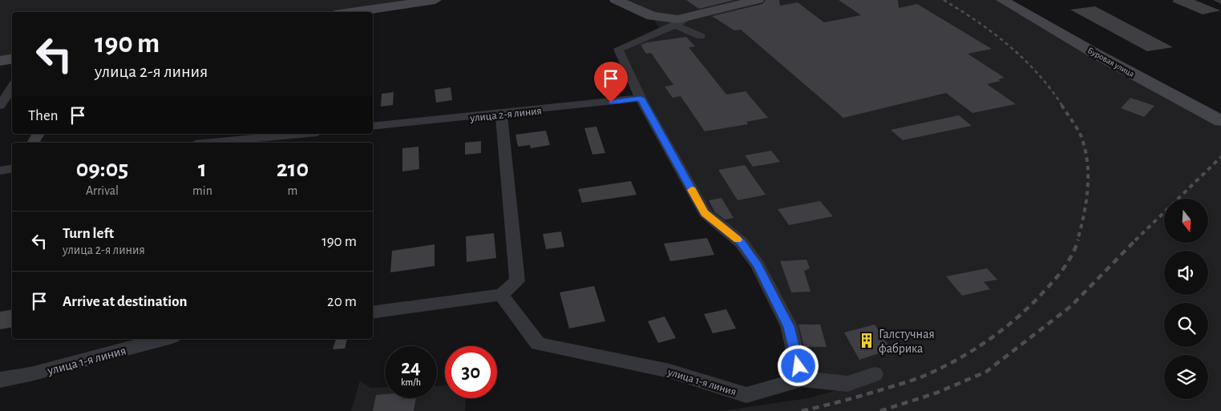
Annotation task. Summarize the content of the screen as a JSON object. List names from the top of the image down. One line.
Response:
{"streets":{"street":["Буровая улица","улица 2-я линия","улица 1-я линия"]},"places":{"building":["Галстучная фабрика"]},"north":"bottom","page":{"turn":["190 m","улица 2-я линия"],"then":"Then","eta":["09:05","Arrival","1","min","210","m"],"list":[{"name":"Turn left","note":"улица 2-я линия","value":"190 m"},{"name":"Arrive at destination","value":"20 m"}],"speed":"24 km/h","limit":"30"}}
